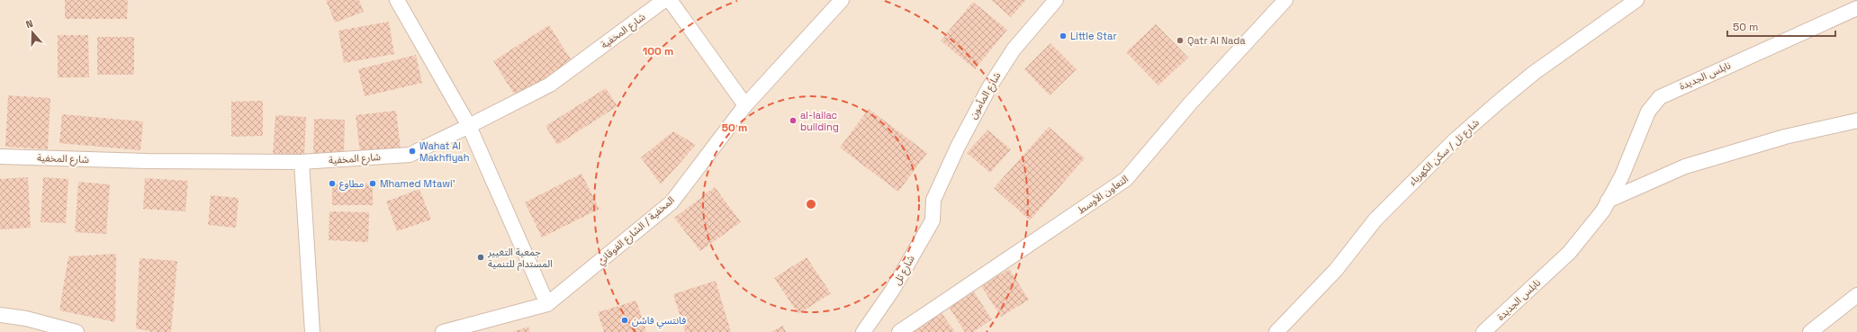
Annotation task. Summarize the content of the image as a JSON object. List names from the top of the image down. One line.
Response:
{"streets":{"street":["شارع المخفية","نابلس الجديدة","شارع المأمون","شارع تل / سكن الكهرباء","التعاون الأوسط","المخفية / الشارع الفوقاني","شارع تل"]},"crossings":[["شارع المأمون","شارع تل"]],"places":["Little Star","Qatr Al Nada","al-lailac building","Wahat Al Makhfiyah","مطاوع","Mhamed Mtawi'","جمعية التغيير المستدام للتنمية","فانتسي فاشن"],"scale_bar":"50 m","north":"top","rings":["100 m","50 m"]}
